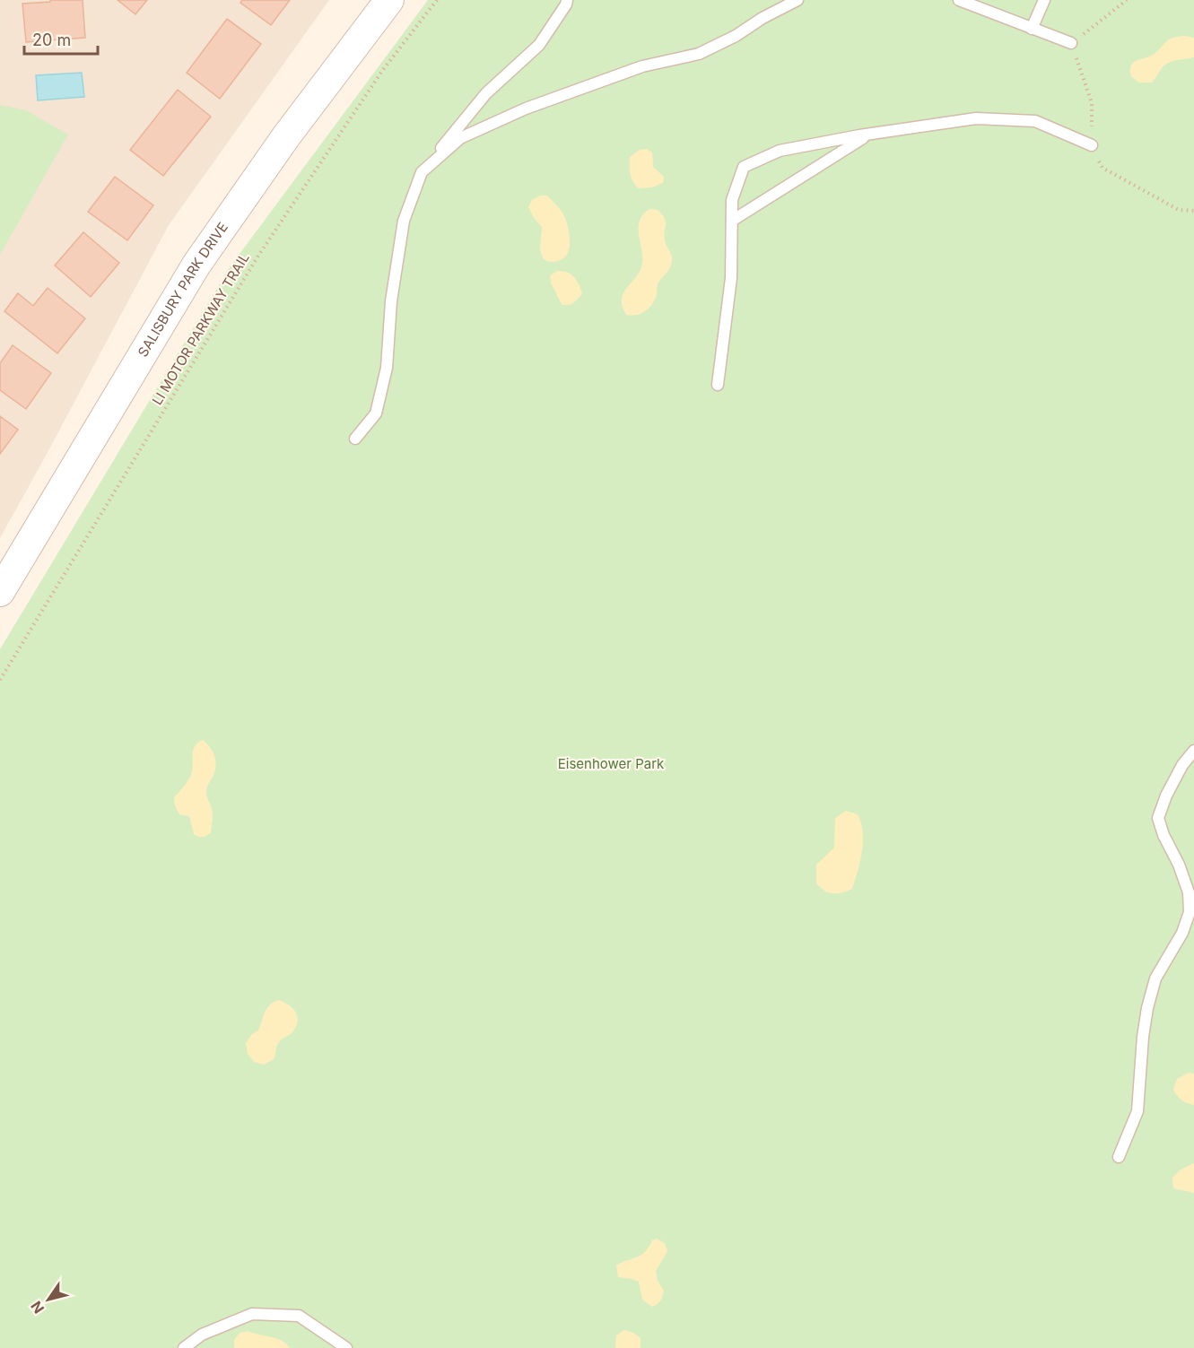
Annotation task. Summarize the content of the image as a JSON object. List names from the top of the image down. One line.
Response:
{"streets":{"main road":["SALISBURY PARK DRIVE"],"path":["LI MOTOR PARKWAY TRAIL"]},"parks":["Eisenhower Park"],"scale_bar":"20 m","north":"bottom left"}
